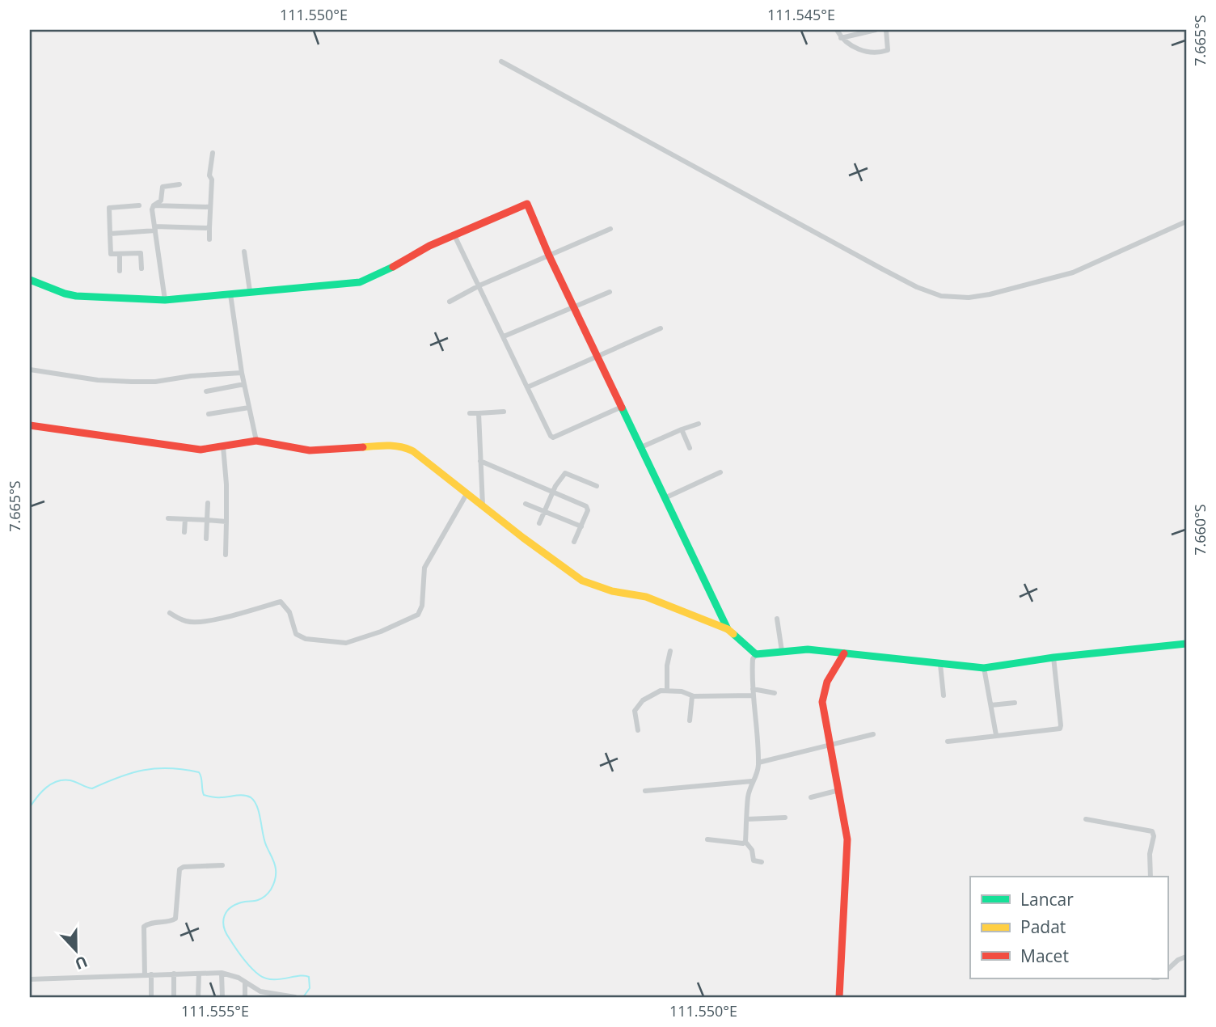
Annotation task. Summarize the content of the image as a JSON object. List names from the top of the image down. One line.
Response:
{"legend":["Lancar","Padat","Macet"],"north":"bottom","coordinates":["111.550°E","111.545°E","7.665°S","7.660°S","111.555°E"]}
